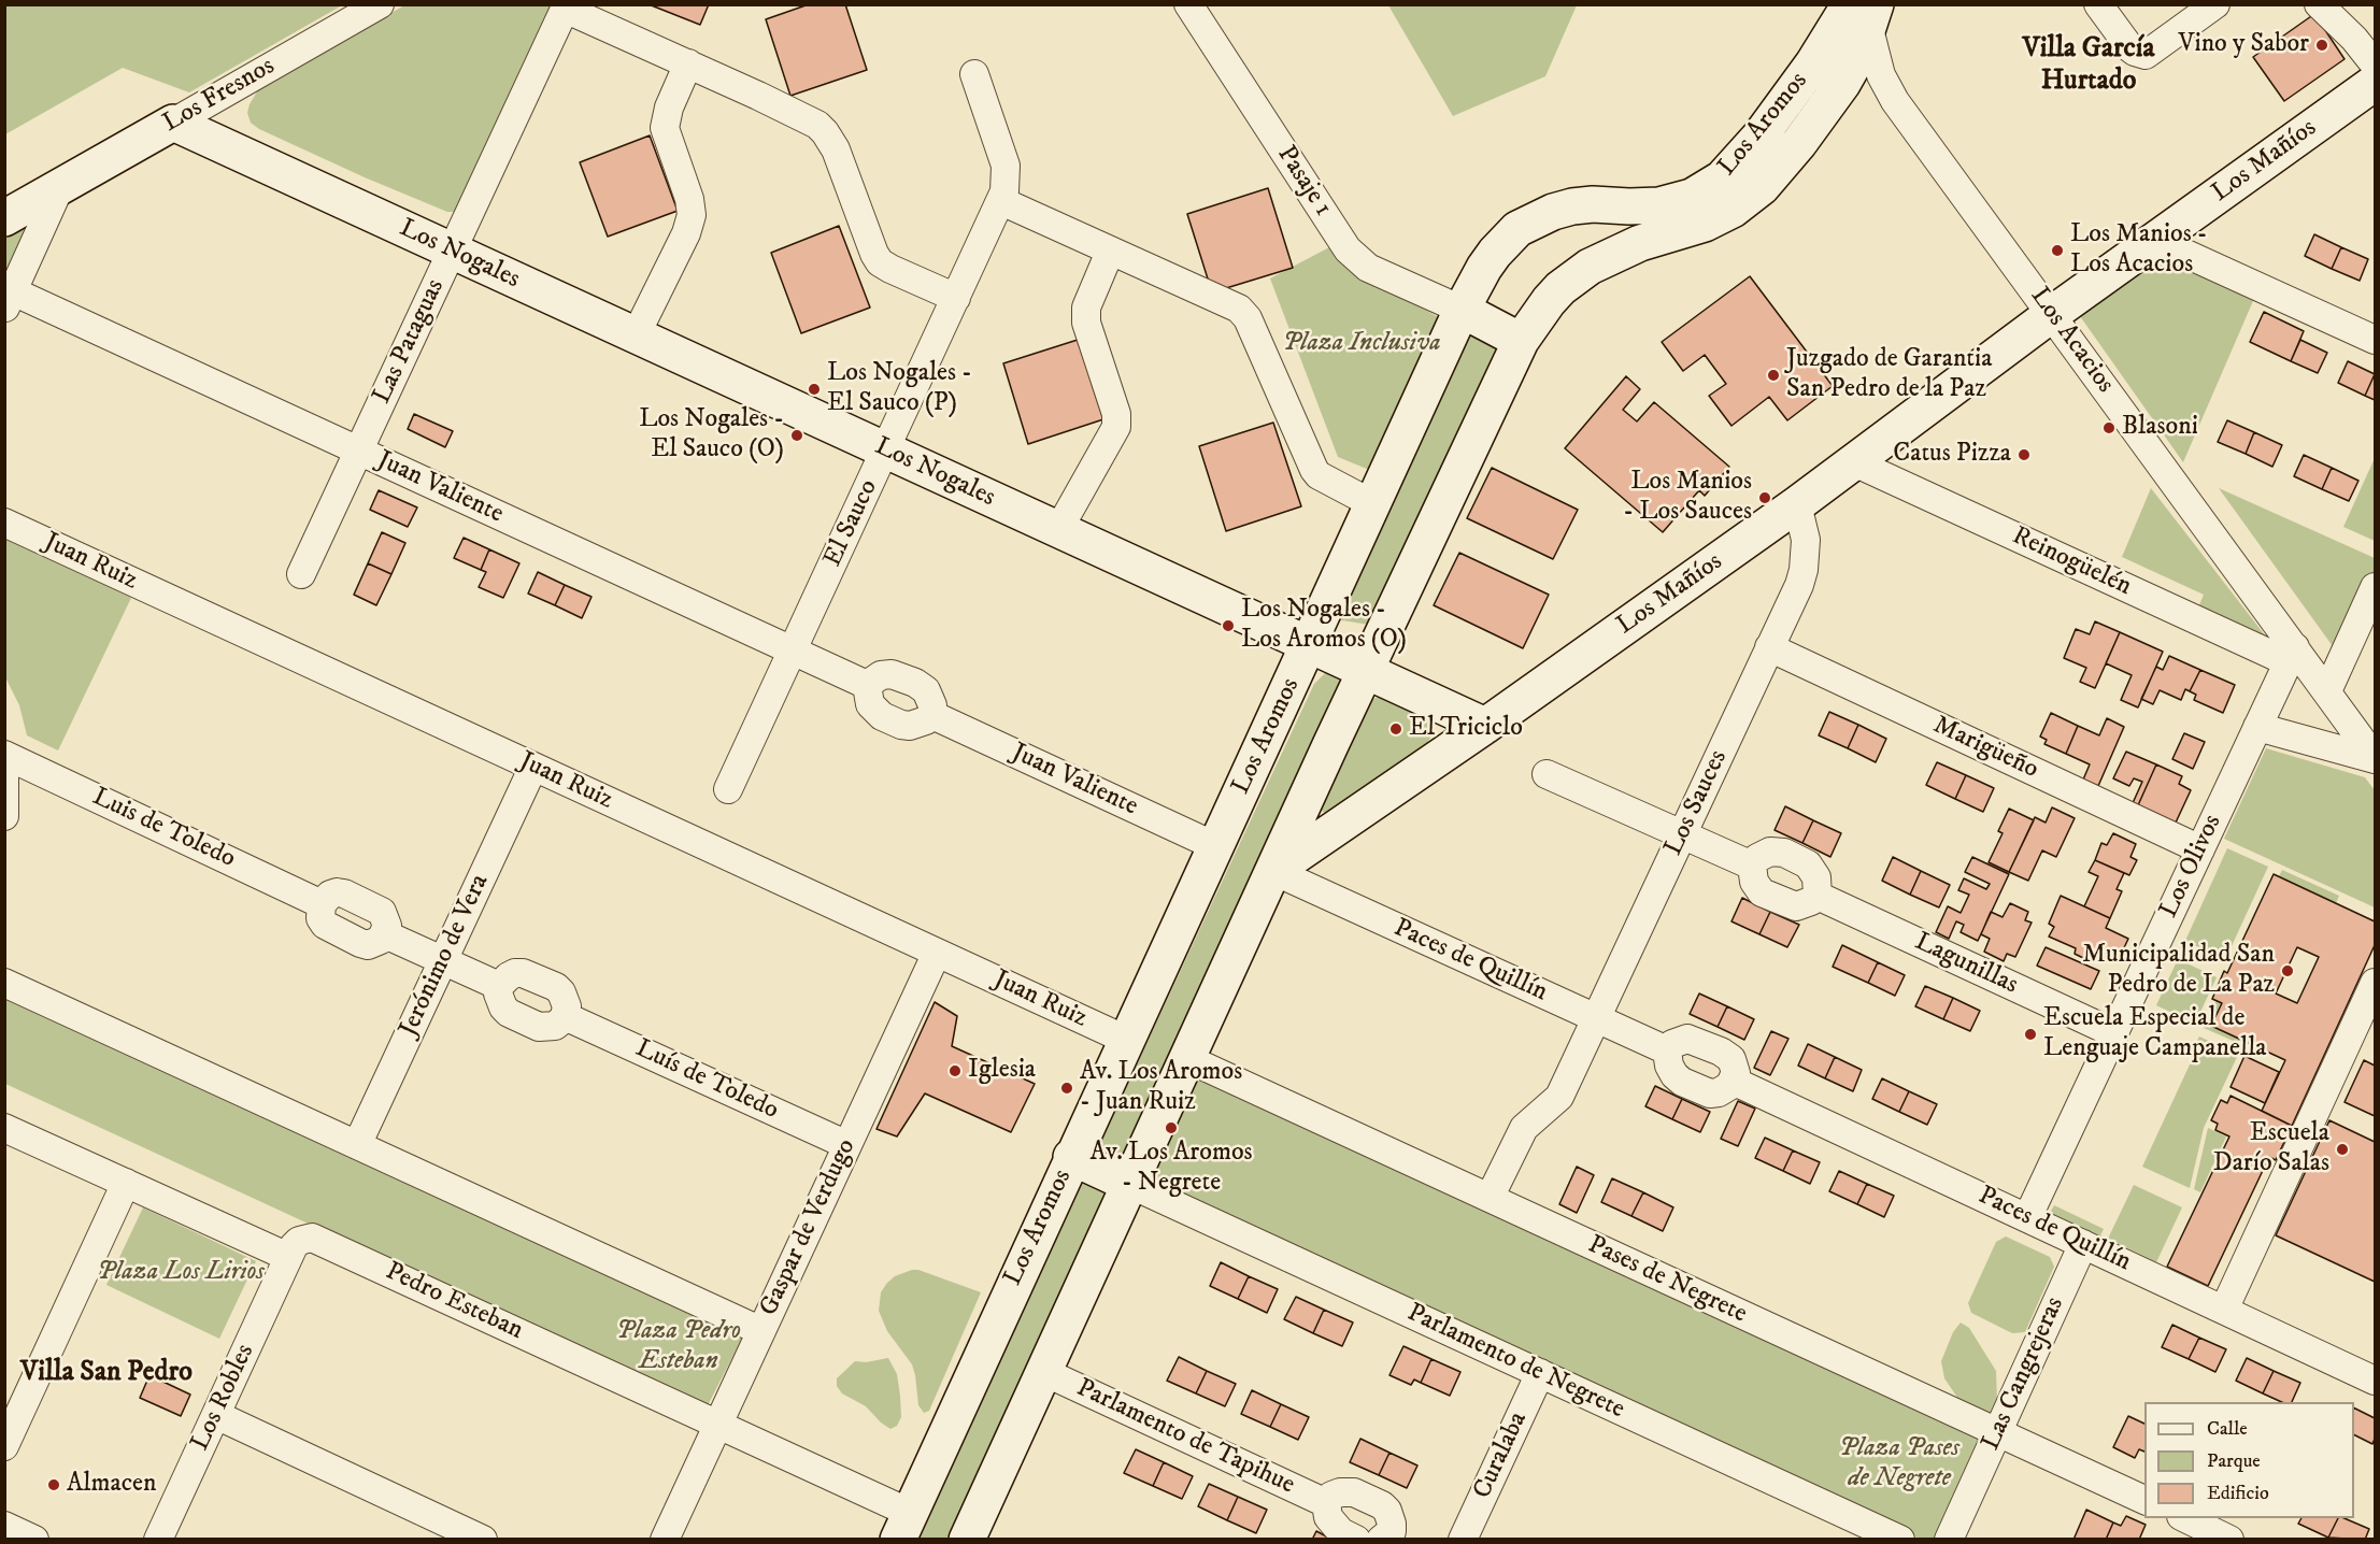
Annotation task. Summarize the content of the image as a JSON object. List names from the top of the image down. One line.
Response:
{"streets":{"main road":["Los Fresnos","Los Aromos","Los Mañíos","Los Nogales"],"street":["Pasaje 1","Los Acacios","Las Pataguas","Juan Valiente","El Sauco","Juan Ruiz","Reinogüelén","Marigüeño","Los Sauces","Luis de Toledo","Los Olivos","Jerónimo de Vera","Paces de Quillín","Lagunillas","Luís de Toledo","Gaspar de Verdugo","Pases de Negrete","Pedro Esteban","Parlamento de Negrete","Las Cangrejeras","Los Robles","Parlamento de Tapihue","Curalaba"]},"crossings":[["Los Fresnos","Los Nogales"],["Los Aromos","Los Mañíos"],["Los Aromos","Pasaje 1"],["Los Aromos","Los Nogales"],["Los Aromos","Los Acacios"],["Los Aromos","Juan Valiente"],["Los Aromos","Juan Ruiz"],["Los Aromos","Paces de Quillín"],["Los Aromos","Pases de Negrete"],["Los Aromos","Pedro Esteban"],["Los Aromos","Parlamento de Negrete"],["Los Aromos","Parlamento de Tapihue"],["Los Mañíos","Los Nogales"],["Los Mañíos","Los Acacios"],["Los Mañíos","Reinogüelén"],["Los Mañíos","Los Sauces"],["Los Mañíos","Paces de Quillín"],["Los Nogales","Las Pataguas"],["Los Nogales","El Sauco"],["Los Acacios","Reinogüelén"],["Los Acacios","Los Olivos"],["Las Pataguas","Juan Valiente"],["Juan Valiente","El Sauco"],["Juan Ruiz","Jerónimo de Vera"],["Juan Ruiz","Gaspar de Verdugo"],["Reinogüelén","Los Olivos"],["Marigüeño","Los Sauces"],["Marigüeño","Los Olivos"],["Los Sauces","Paces de Quillín"],["Los Sauces","Pases de Negrete"],["Los Olivos","Paces de Quillín"],["Los Olivos","Lagunillas"],["Paces de Quillín","Las Cangrejeras"],["Luís de Toledo","Gaspar de Verdugo"],["Gaspar de Verdugo","Pedro Esteban"],["Pases de Negrete","Las Cangrejeras"],["Pedro Esteban","Los Robles"],["Parlamento de Negrete","Curalaba"]],"districts":["Villa García Hurtado","Villa San Pedro"],"parks":["Plaza Inclusiva","Plaza Los Lirios","Plaza Pedro Esteban","Plaza Pases de Negrete"],"places":["Vino y Sabor","Los Manios - Los Acacios","Juzgado de Garantia San Pedro de la Paz","Los Nogales - El Sauco (P)","Blasoni","Los Nogales - El Sauco (O)","Catus Pizza","Los Manios - Los Sauces","Los Nogales - Los Aromos (O)","El Triciclo","Municipalidad San Pedro de La Paz","Escuela Especial de Lenguaje Campanella","Iglesia","Av. Los Aromos - Juan Ruiz","Av. Los Aromos - Negrete","Escuela Darío Salas","Almacen"],"legend":["Calle","Parque","Edificio"]}
